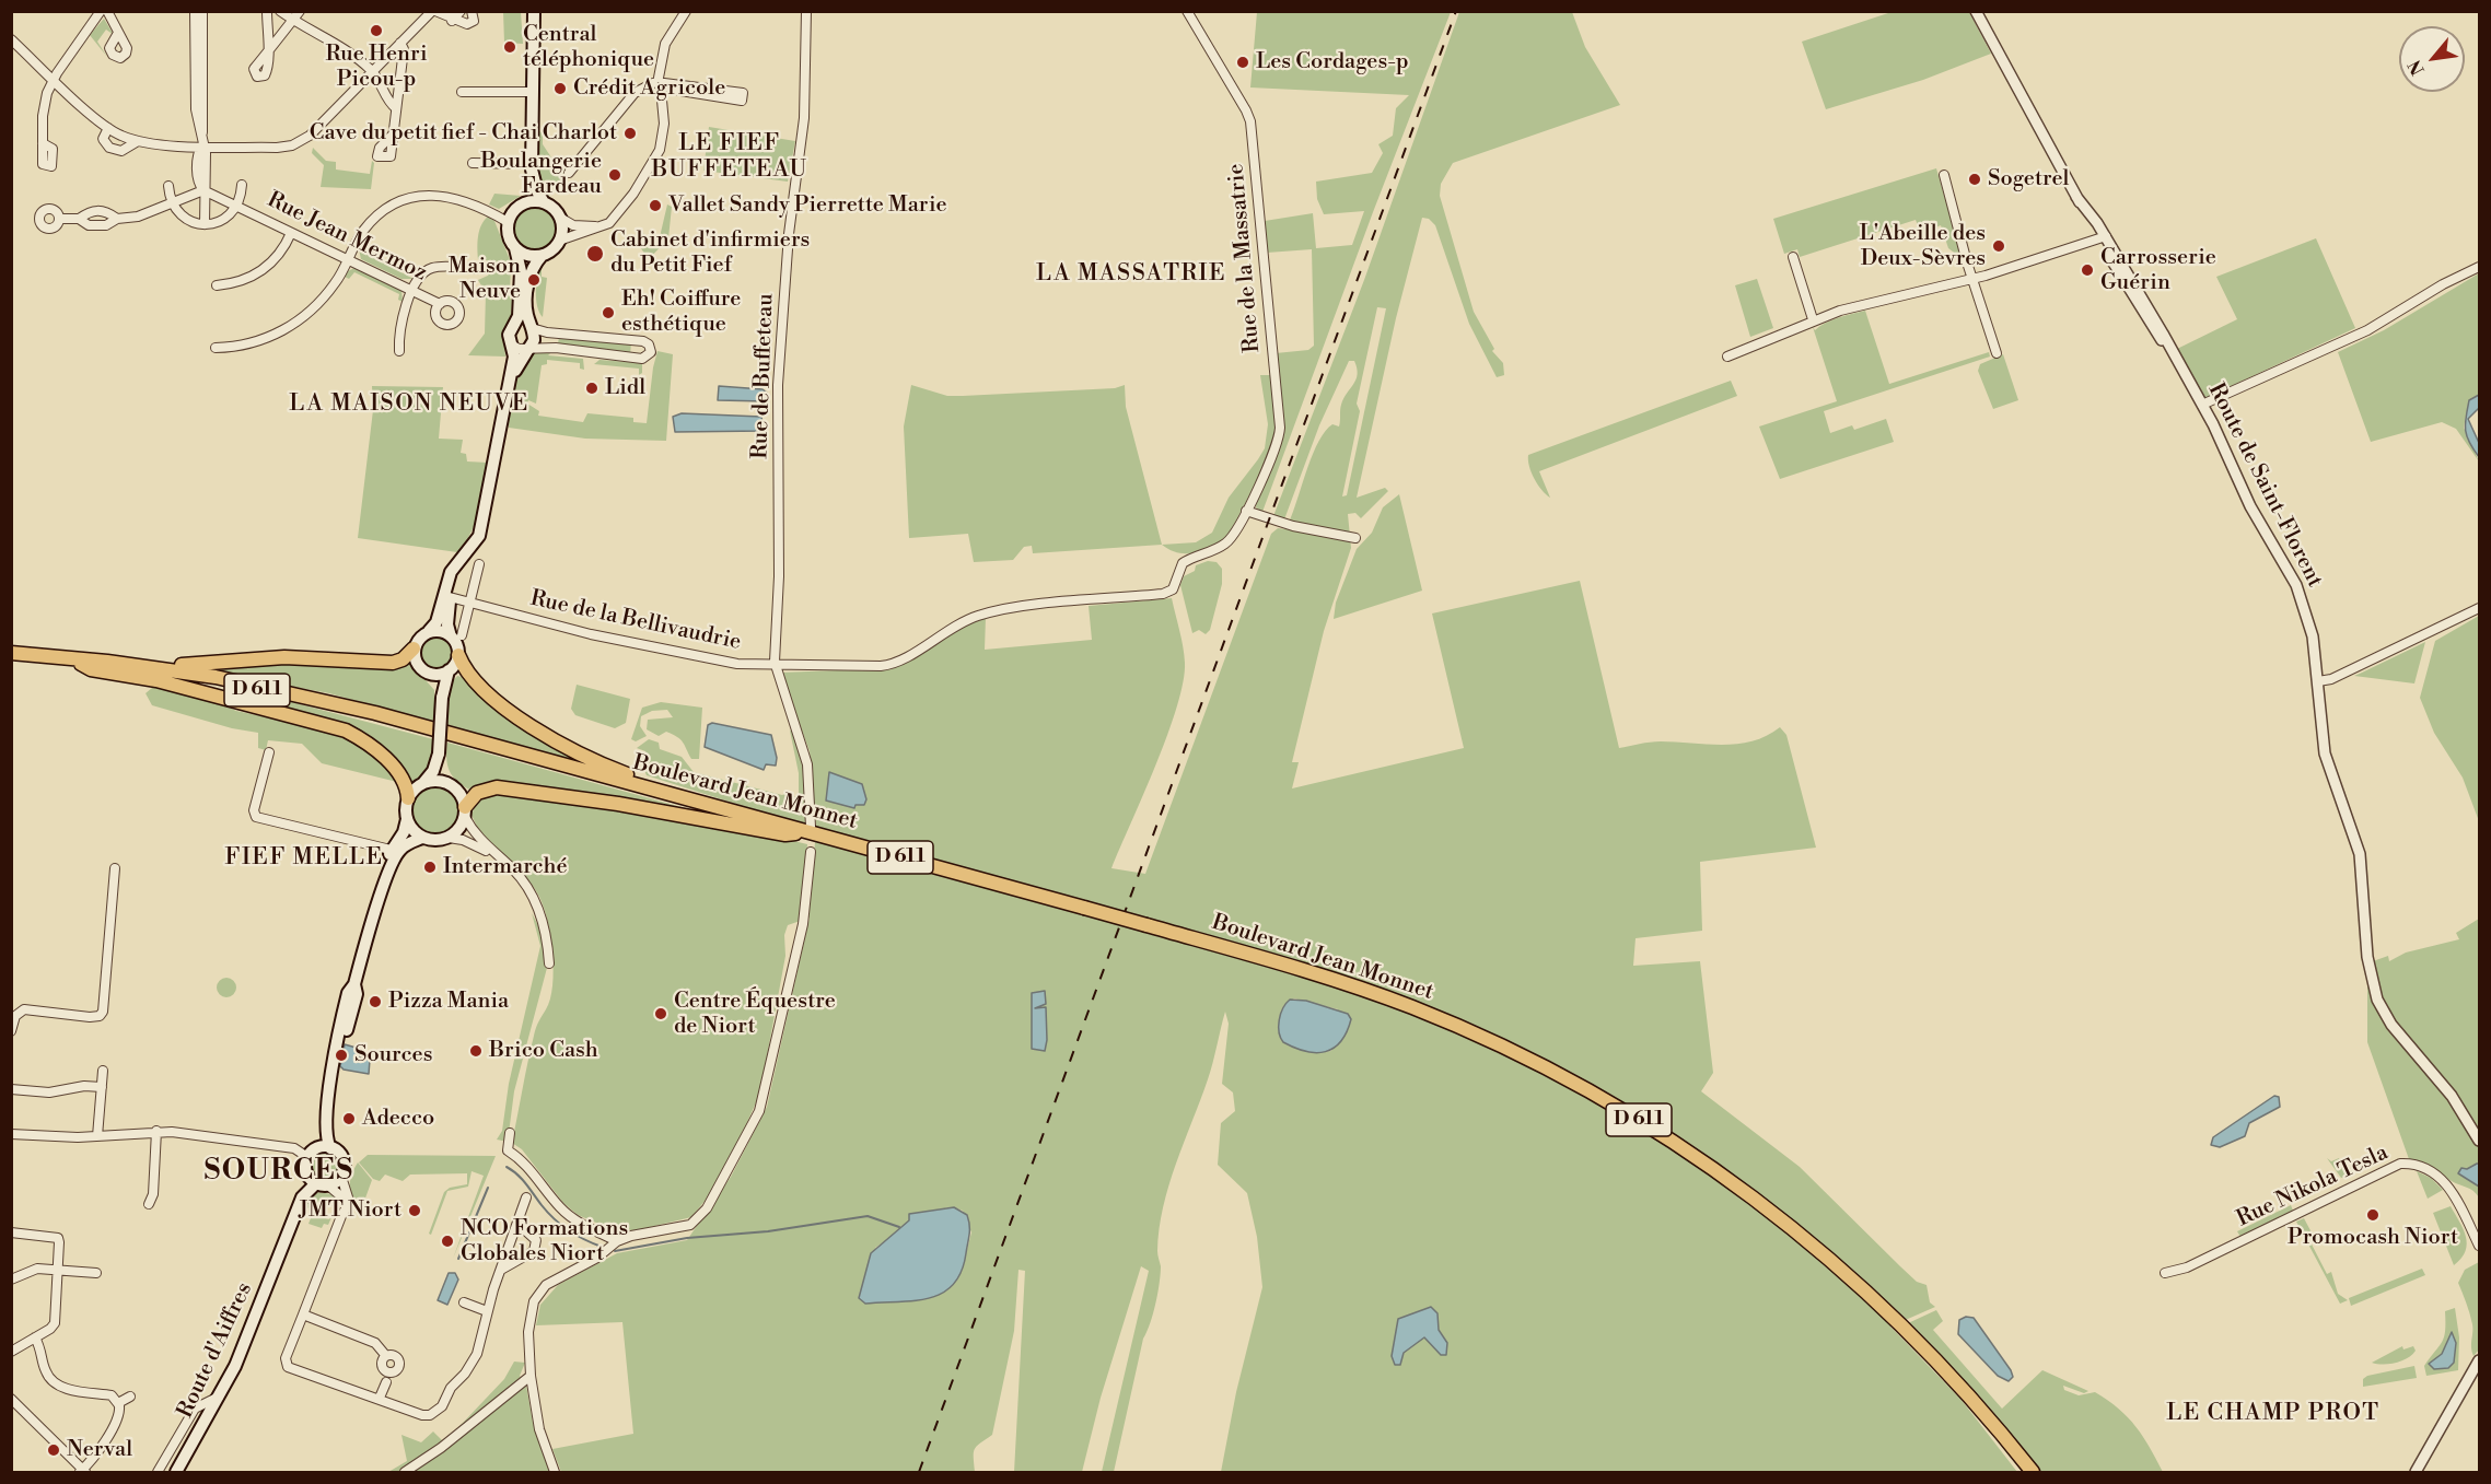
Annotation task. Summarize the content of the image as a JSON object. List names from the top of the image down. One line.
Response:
{"streets":{"main road":["D 611","Boulevard Jean Monnet","Route d'Aiffres"],"street":["Rue Jean Mermoz","Rue de la Massatrie","Rue de Buffeteau","Route de Saint-Florent","Rue de la Bellivaudrie","Rue Nikola Tesla"]},"crossings":[["Rue de la Massatrie","Rue de la Bellivaudrie"],["Rue de Buffeteau","Rue de la Bellivaudrie"],["D 611","Boulevard Jean Monnet"]],"districts":["LE FIEF BUFFETEAU","LA MASSATRIE","LA MAISON NEUVE","FIEF MELLE","SOURCES","LE CHAMP PROT"],"places":["Rue Henri Picou-p","Central téléphonique","Les Cordages-p","Crédit Agricole","Cave du petit fief - Chai Charlot","Boulangerie Fardeau","Sogetrel","Vallet Sandy Pierrette Marie","L'Abeille des Deux-Sèvres","Cabinet d'infirmiers du Petit Fief","Carrosserie Guérin","Maison Neuve","Eh! Coiffure esthétique","Lidl","Intermarché","Pizza Mania","Centre Équestre de Niort","Brico Cash","Sources","Adecco","JMT Niort","Promocash Niort","NCO Formations Globales Niort","Nerval"],"north":"bottom left"}
